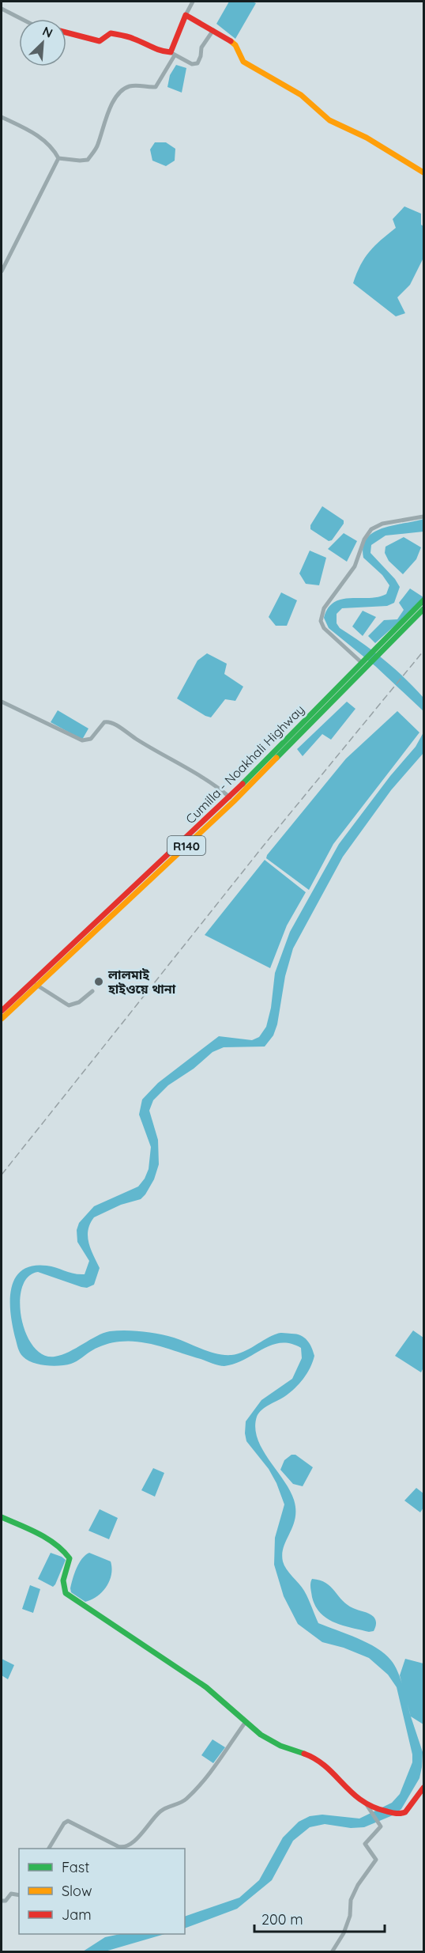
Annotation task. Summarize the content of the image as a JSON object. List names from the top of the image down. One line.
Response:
{"streets":{"main road":["Cumilla - Noakhali Highway","R140"]},"crossings":[["Cumilla - Noakhali Highway","R140"]],"places":["লালমাই হাইওয়ে থানা"],"legend":["Fast","Slow","Jam"],"scale_bar":"200 m","north":"top right"}
